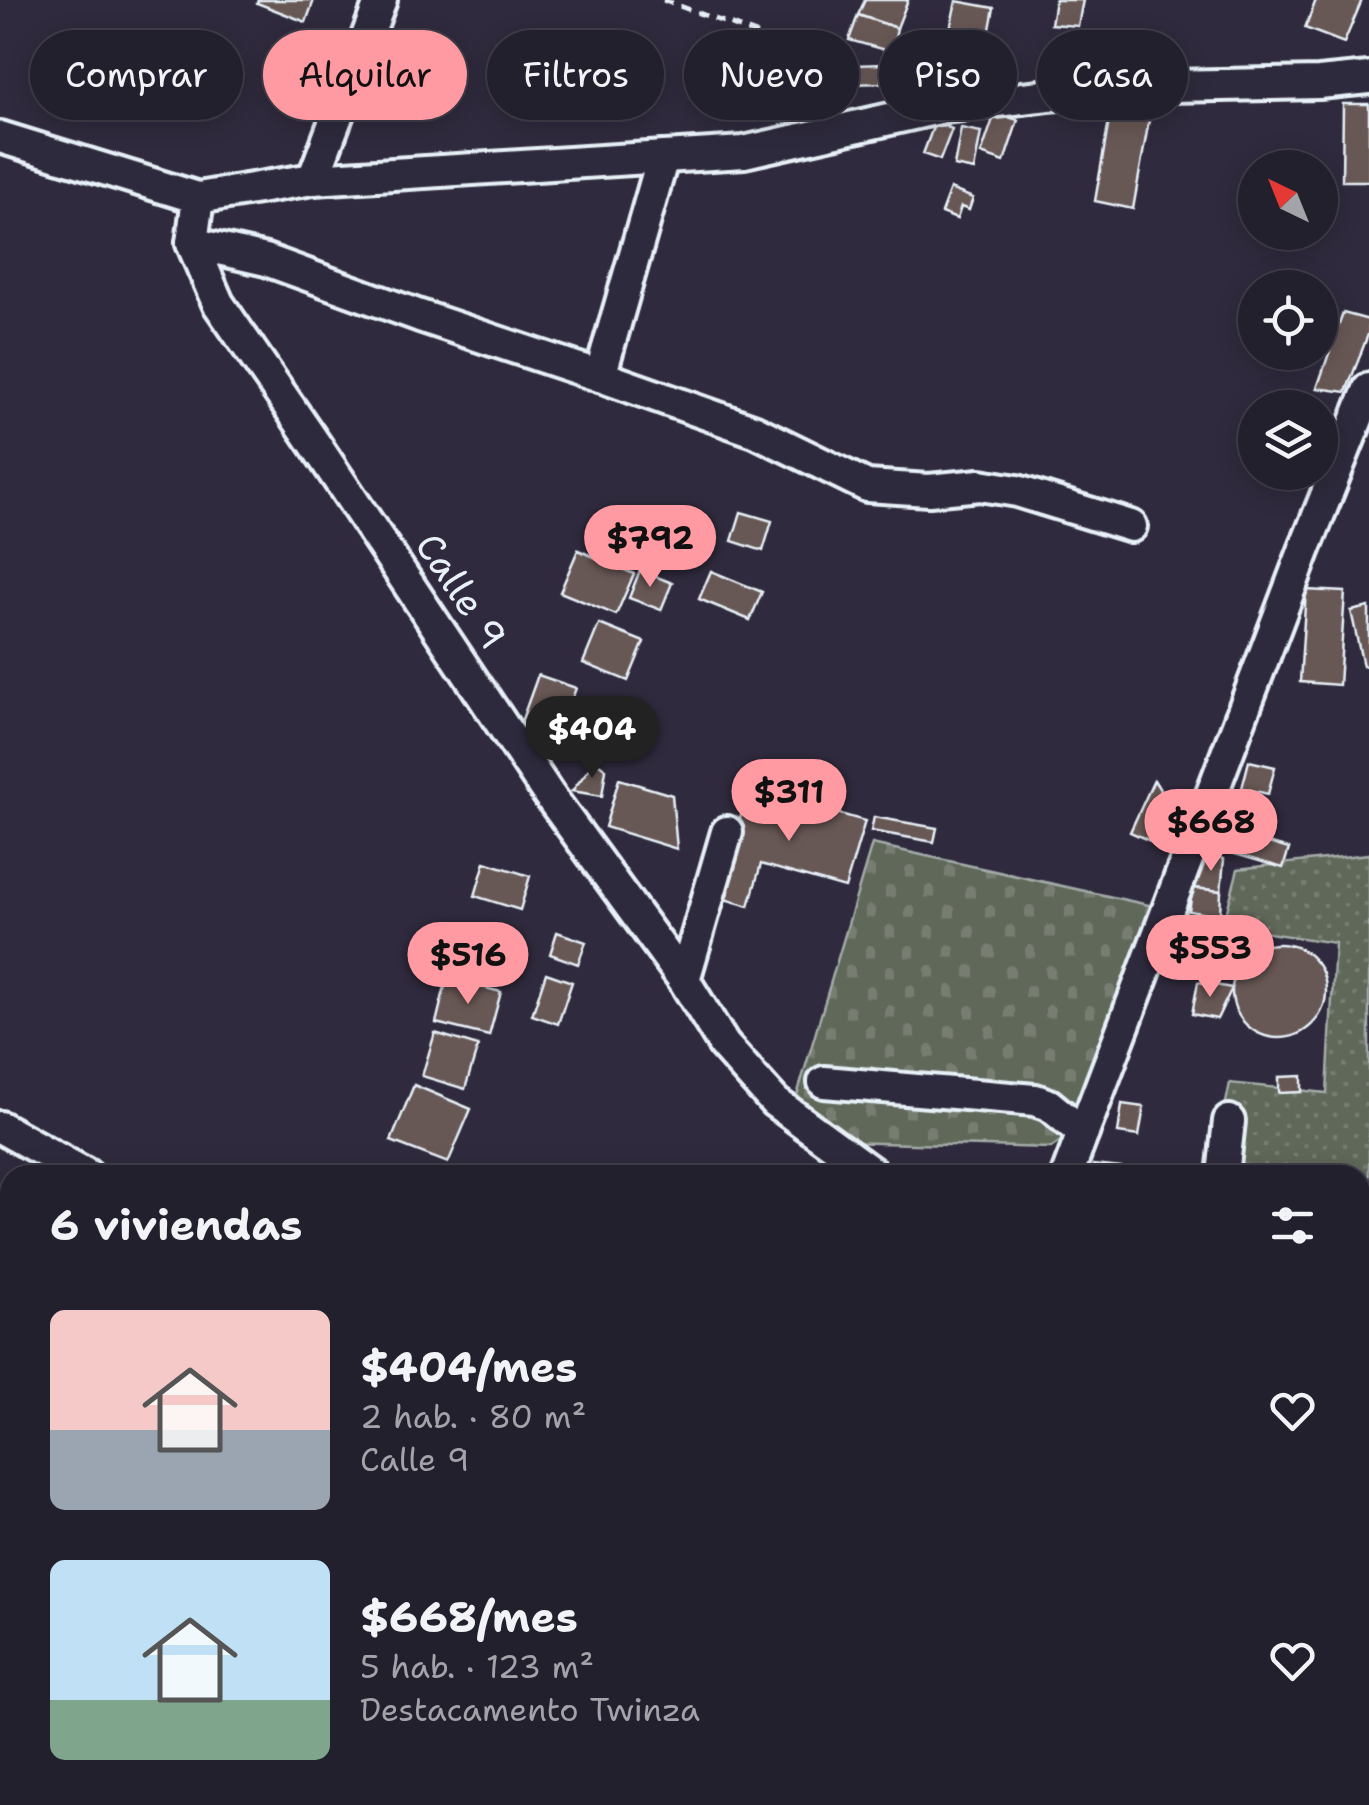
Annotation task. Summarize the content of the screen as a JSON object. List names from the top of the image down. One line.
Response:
{"streets":{"street":["Calle 9"]},"north":"top left","page":{"chip":["Comprar","Alquilar","Filtros","Nuevo","Piso","Casa"],"price":["$792","$404","$311","$668","$553","$516"],"heading":"6 viviendas","list":[{"name":"$404/mes","note":"2 hab. · 80 m² · Calle 9"},{"name":"$668/mes","note":"5 hab. · 123 m² · Destacamento Twinza"}]}}
